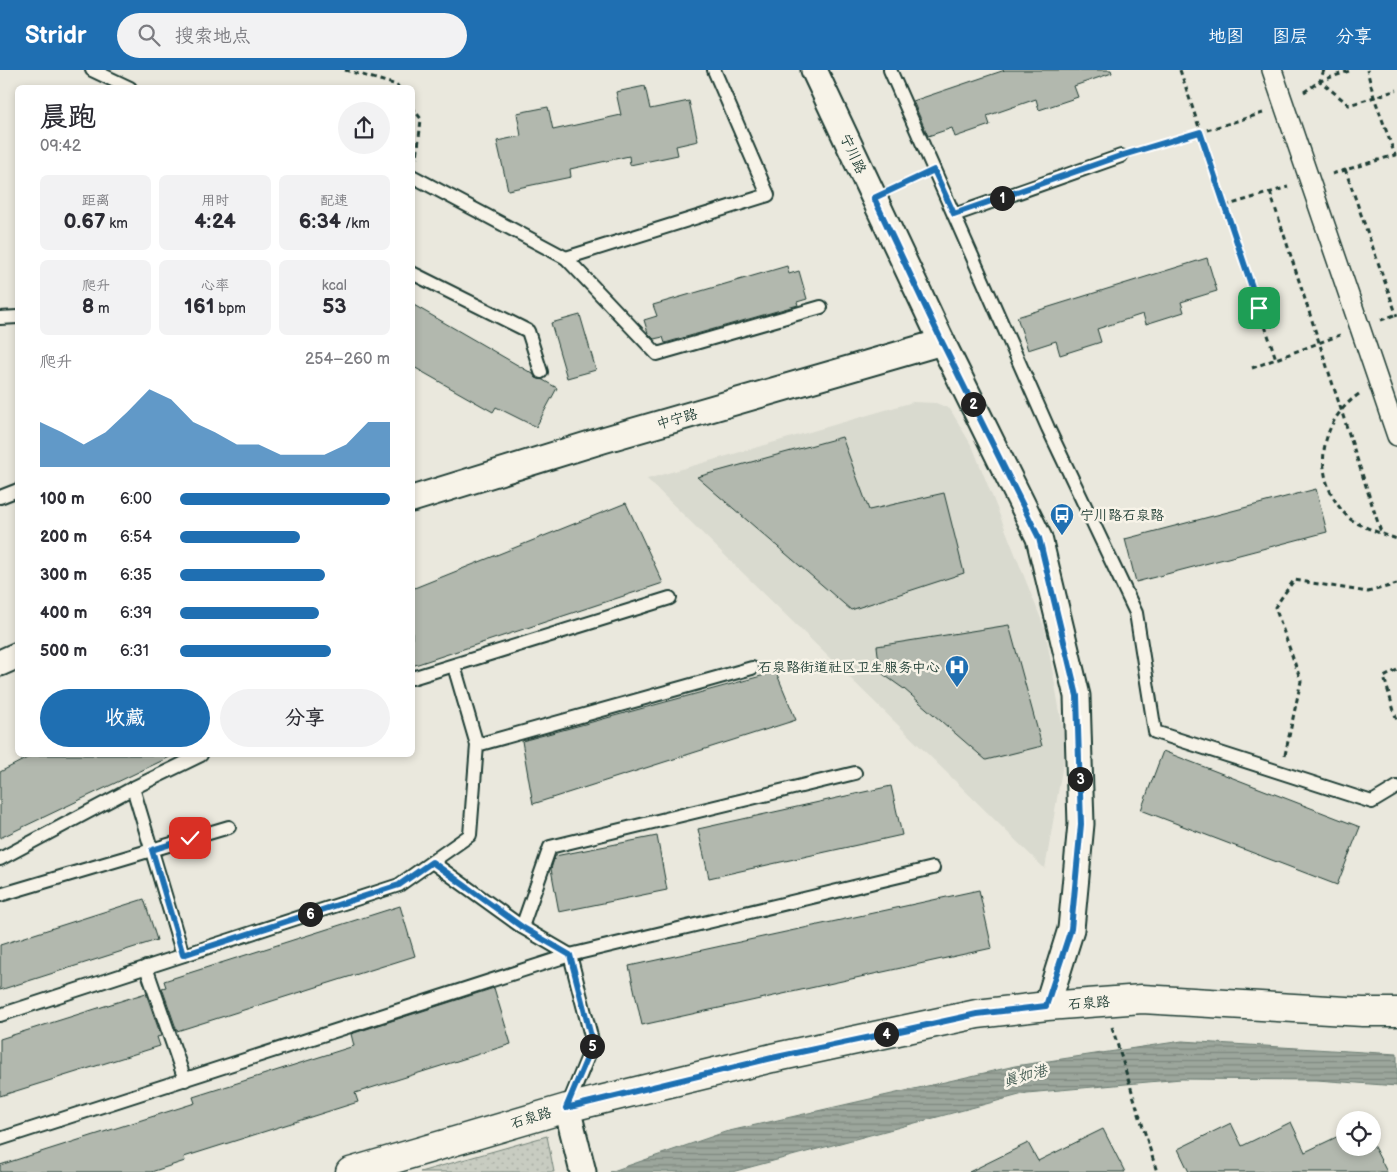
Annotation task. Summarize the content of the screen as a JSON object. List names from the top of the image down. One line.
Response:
{"streets":{"street":["宁川路","中宁路","石泉路"]},"crossings":[["宁川路","中宁路"],["宁川路","石泉路"]],"water":["真如港"],"places":{"bus stop":["宁川路石泉路"],"hospital":["石泉路街道社区卫生服务中心"]},"page":{"header":"Stridr","search":"搜索地点","nav":["地图","图层","分享"],"heading":["晨跑","09:42"],"stats":[["距离","0.67 km"],["用时","4:24"],["配速","6:34 /km"],["爬升","8 m"],["心率","161 bpm"],["kcal","53"]],"pins":["1","2","3","6","4","5"],"chart":["爬升","254–260 m"],"list":[{"name":"100 m","note":"6:00"},{"name":"200 m","note":"6:54"},{"name":"300 m","note":"6:35"},{"name":"400 m","note":"6:39"},{"name":"500 m","note":"6:31"}],"buttons":["收藏","分享"]}}
